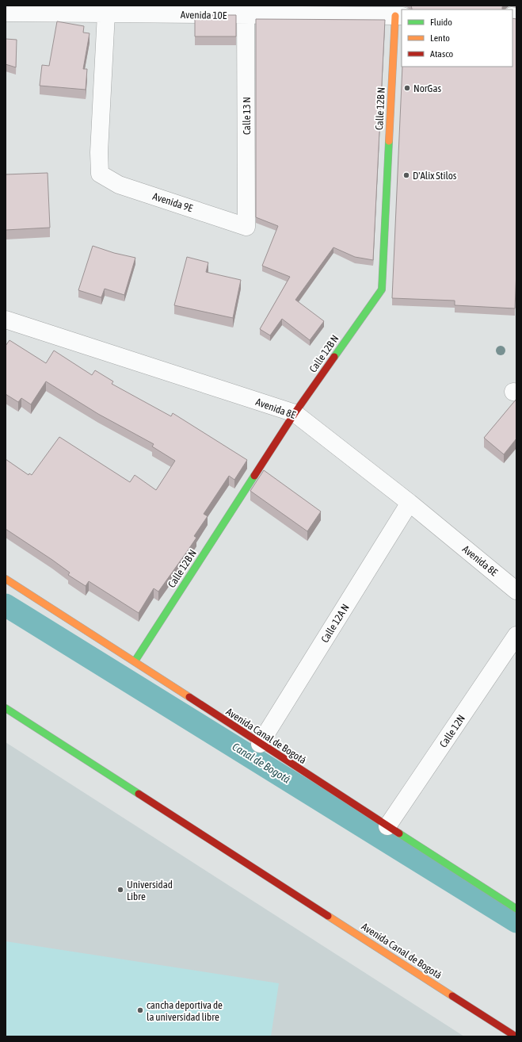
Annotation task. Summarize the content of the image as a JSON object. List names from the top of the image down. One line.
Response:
{"streets":{"main road":["Calle 12B N","Avenida Canal de Bogotá"],"street":["Avenida 10E","Calle 13 N","Avenida 9E","Avenida 8E","Calle 12A N","Calle 12N"]},"crossings":[["Avenida 10E","Calle 12B N"],["Avenida 10E","Calle 13 N"],["Avenida 10E","Avenida 9E"],["Calle 12B N","Avenida 8E"],["Calle 12B N","Avenida Canal de Bogotá"],["Calle 13 N","Avenida 9E"],["Avenida 8E","Calle 12A N"],["Calle 12A N","Avenida Canal de Bogotá"],["Calle 12N","Avenida Canal de Bogotá"]],"water":["Canal de Bogotá"],"places":["NorGas","D'Alix Stilos","Universidad Libre","cancha deportiva de la universidad libre"],"legend":["Fluido","Lento","Atasco"]}
